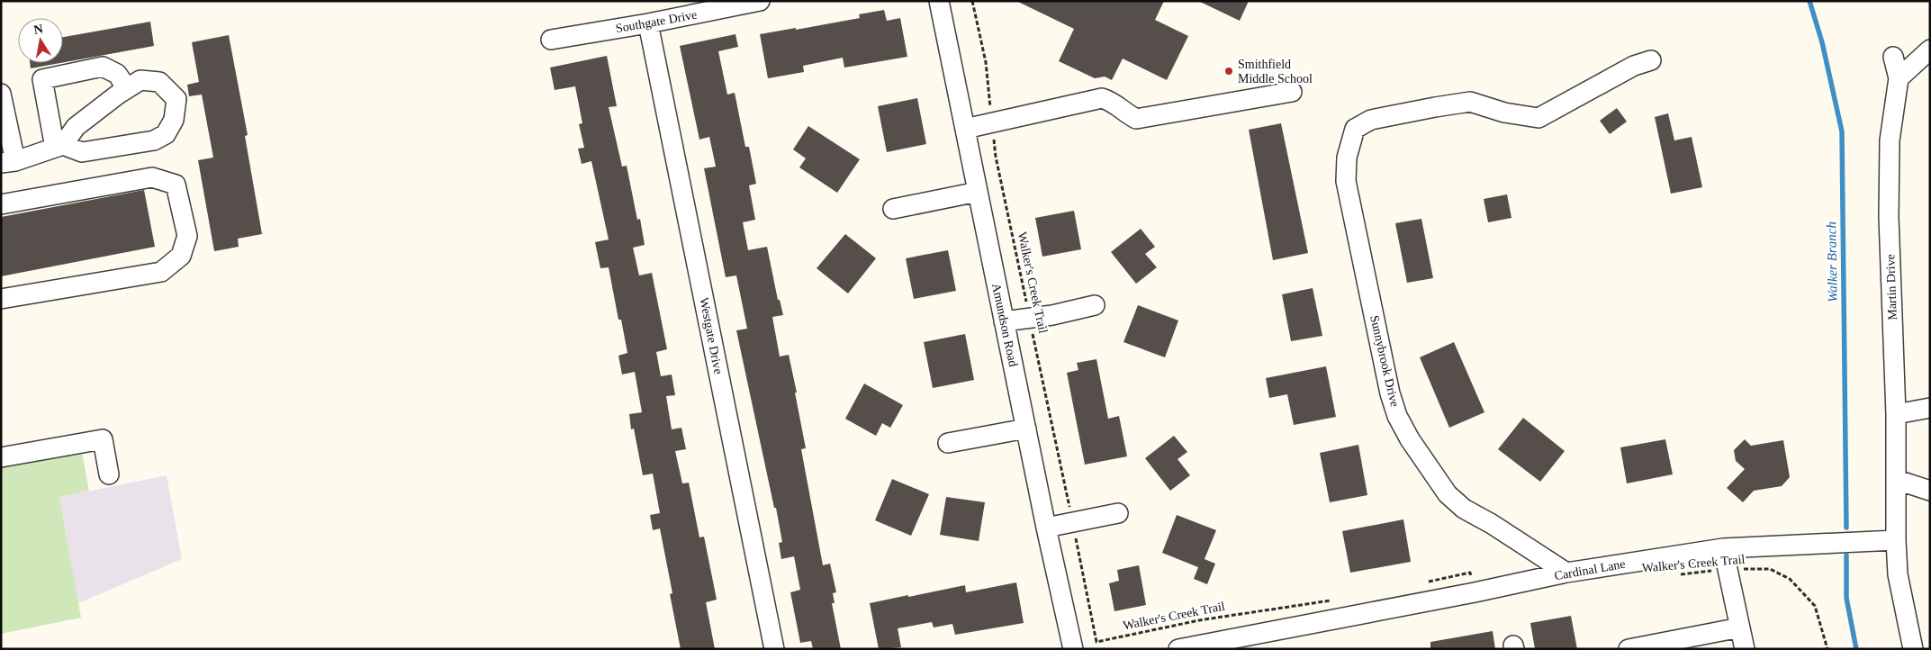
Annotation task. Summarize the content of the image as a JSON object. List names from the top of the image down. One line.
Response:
{"streets":{"street":["Southgate Drive","Martin Drive","Amundson Road","Westgate Drive","Sunnybrook Drive","Cardinal Lane"],"path":["Walker's Creek Trail"]},"crossings":[["Southgate Drive","Westgate Drive"],["Martin Drive","Cardinal Lane"],["Sunnybrook Drive","Cardinal Lane"]],"water":["Walker Branch"],"places":["Smithfield Middle School"],"north":"top"}
